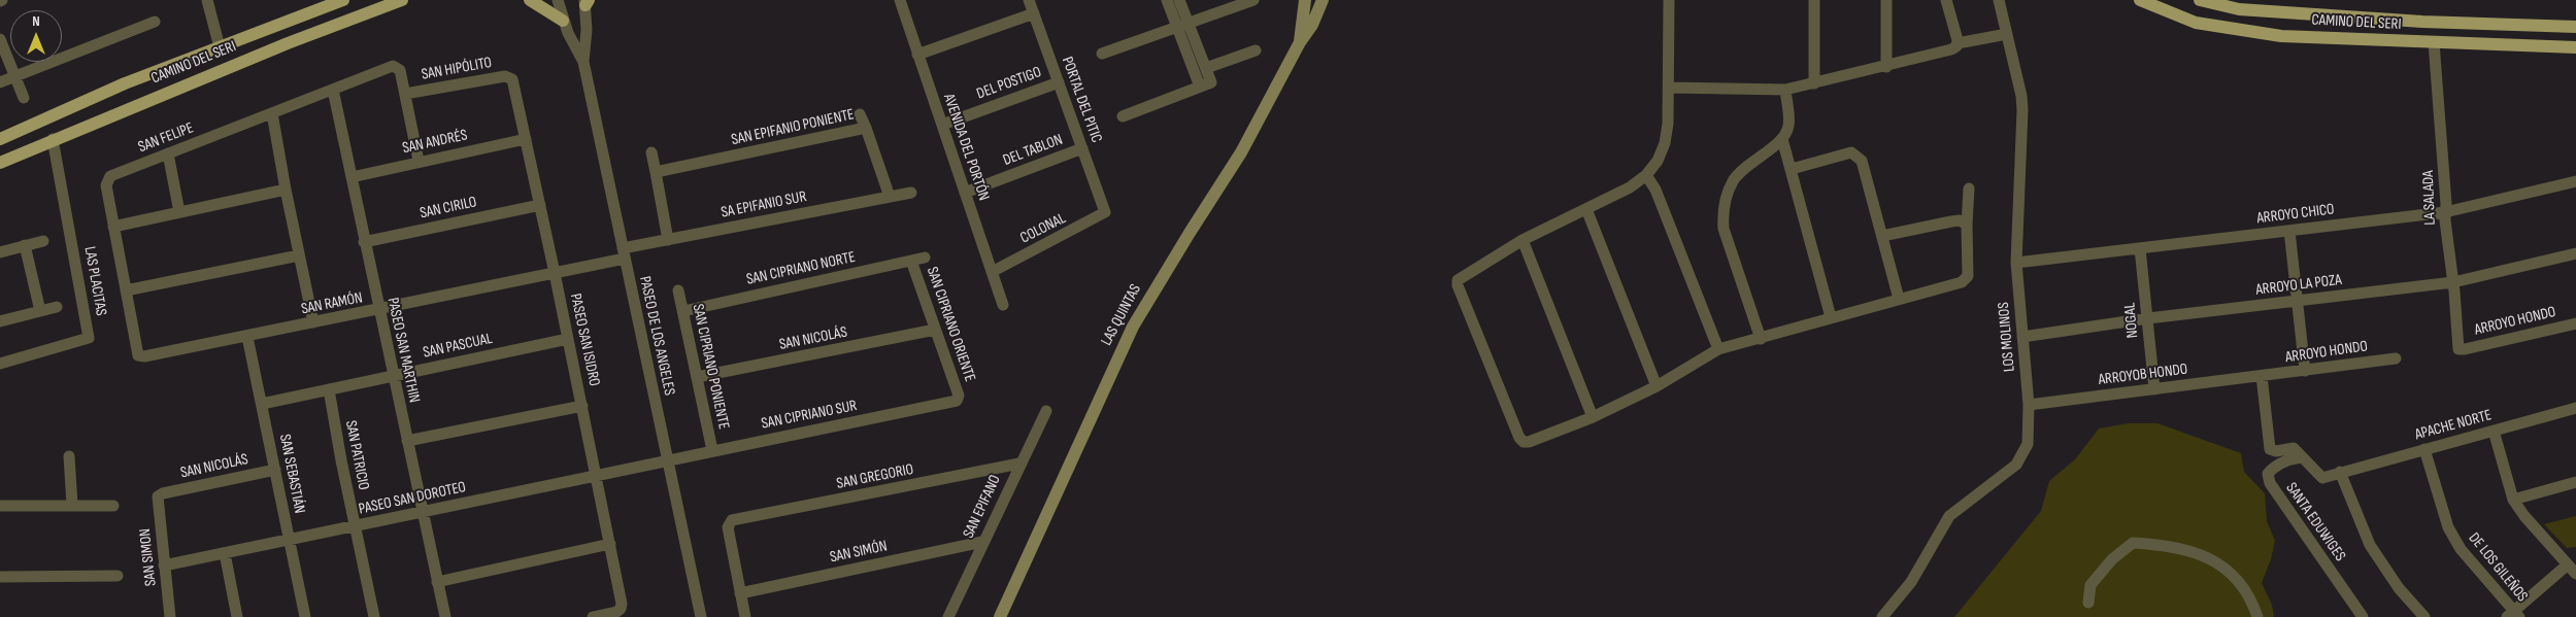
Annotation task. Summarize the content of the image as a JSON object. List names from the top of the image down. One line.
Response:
{"streets":{"main road":["CAMINO DEL SERI"],"street":["SAN HIPÓLITO","DEL POSTIGO","PORTAL DEL PITIC","SAN EPIFANIO PONIENTE","SAN FELIPE","SAN ANDRÉS","AVENIDA DEL PORTÓN","DEL TABLON","LA SALADA","SA EPIFANIO SUR","SAN CIRILO","ARROYO CHICO","COLONAL","SAN CIPRIANO NORTE","LAS PLACITAS","ARROYO LA POZA","SAN RAMÓN","LAS QUINTAS","NOGAL","ARROYO HONDO","SAN CIPRIANO ORIENTE","PASEO DE LOS ANGELES","LOS MOLINOS","SAN NICOLÁS","PASEO SAN ISIDRO","SAN PASCUAL","PASEO SAN MARTHIN","SAN CIPRIANO PONIENTE","ARROYOB HONDO","SAN CIPRIANO SUR","APACHE NORTE","SAN PATRICIO","SAN SEBASTIÁN","SAN GREGORIO","PASEO SAN DOROTEO","SAN EPIFANO","SANTA EDUWIGES","SAN SIMÓN","SAN SIMON","DE LOS GILEÑOS"]},"crossings":[["CAMINO DEL SERI","LA SALADA"],["CAMINO DEL SERI","LAS PLACITAS"],["SAN HIPÓLITO","SAN FELIPE"],["SAN HIPÓLITO","PASEO SAN ISIDRO"],["DEL POSTIGO","PORTAL DEL PITIC"],["DEL POSTIGO","AVENIDA DEL PORTÓN"],["PORTAL DEL PITIC","DEL TABLON"],["PORTAL DEL PITIC","COLONAL"],["SAN EPIFANIO PONIENTE","SA EPIFANIO SUR"],["SAN FELIPE","SAN RAMÓN"],["SAN FELIPE","PASEO SAN MARTHIN"],["SAN ANDRÉS","PASEO SAN ISIDRO"],["SAN ANDRÉS","PASEO SAN MARTHIN"],["AVENIDA DEL PORTÓN","DEL TABLON"],["AVENIDA DEL PORTÓN","COLONAL"],["LA SALADA","ARROYO CHICO"],["LA SALADA","ARROYO LA POZA"],["LA SALADA","ARROYO HONDO"],["SA EPIFANIO SUR","SAN RAMÓN"],["SA EPIFANIO SUR","PASEO DE LOS ANGELES"],["SAN CIRILO","PASEO SAN ISIDRO"],["SAN CIRILO","PASEO SAN MARTHIN"],["ARROYO CHICO","NOGAL"],["ARROYO CHICO","LOS MOLINOS"],["SAN CIPRIANO NORTE","SAN CIPRIANO ORIENTE"],["SAN CIPRIANO NORTE","SAN CIPRIANO PONIENTE"],["ARROYO LA POZA","NOGAL"],["ARROYO LA POZA","LOS MOLINOS"],["SAN RAMÓN","PASEO DE LOS ANGELES"],["SAN RAMÓN","PASEO SAN ISIDRO"],["SAN RAMÓN","PASEO SAN MARTHIN"],["SAN RAMÓN","SAN SEBASTIÁN"],["NOGAL","ARROYOB HONDO"],["ARROYO HONDO","ARROYOB HONDO"],["SAN CIPRIANO ORIENTE","SAN NICOLÁS"],["SAN CIPRIANO ORIENTE","SAN CIPRIANO SUR"],["PASEO DE LOS ANGELES","SAN CIPRIANO SUR"],["PASEO DE LOS ANGELES","PASEO SAN DOROTEO"],["LOS MOLINOS","ARROYOB HONDO"],["SAN NICOLÁS","SAN CIPRIANO PONIENTE"],["SAN NICOLÁS","SAN SEBASTIÁN"],["SAN NICOLÁS","SAN SIMON"],["PASEO SAN ISIDRO","SAN PASCUAL"],["PASEO SAN ISIDRO","PASEO SAN DOROTEO"],["SAN PASCUAL","PASEO SAN MARTHIN"],["SAN PASCUAL","SAN PATRICIO"],["SAN PASCUAL","SAN SEBASTIÁN"],["PASEO SAN MARTHIN","PASEO SAN DOROTEO"],["SAN CIPRIANO PONIENTE","SAN CIPRIANO SUR"],["SAN CIPRIANO SUR","PASEO SAN DOROTEO"],["APACHE NORTE","SANTA EDUWIGES"],["APACHE NORTE","DE LOS GILEÑOS"],["SAN PATRICIO","PASEO SAN DOROTEO"],["SAN SEBASTIÁN","PASEO SAN DOROTEO"],["SAN GREGORIO","SAN EPIFANO"],["SAN GREGORIO","SAN SIMÓN"],["PASEO SAN DOROTEO","SAN SIMON"],["SAN EPIFANO","SAN SIMÓN"]],"north":"top"}
